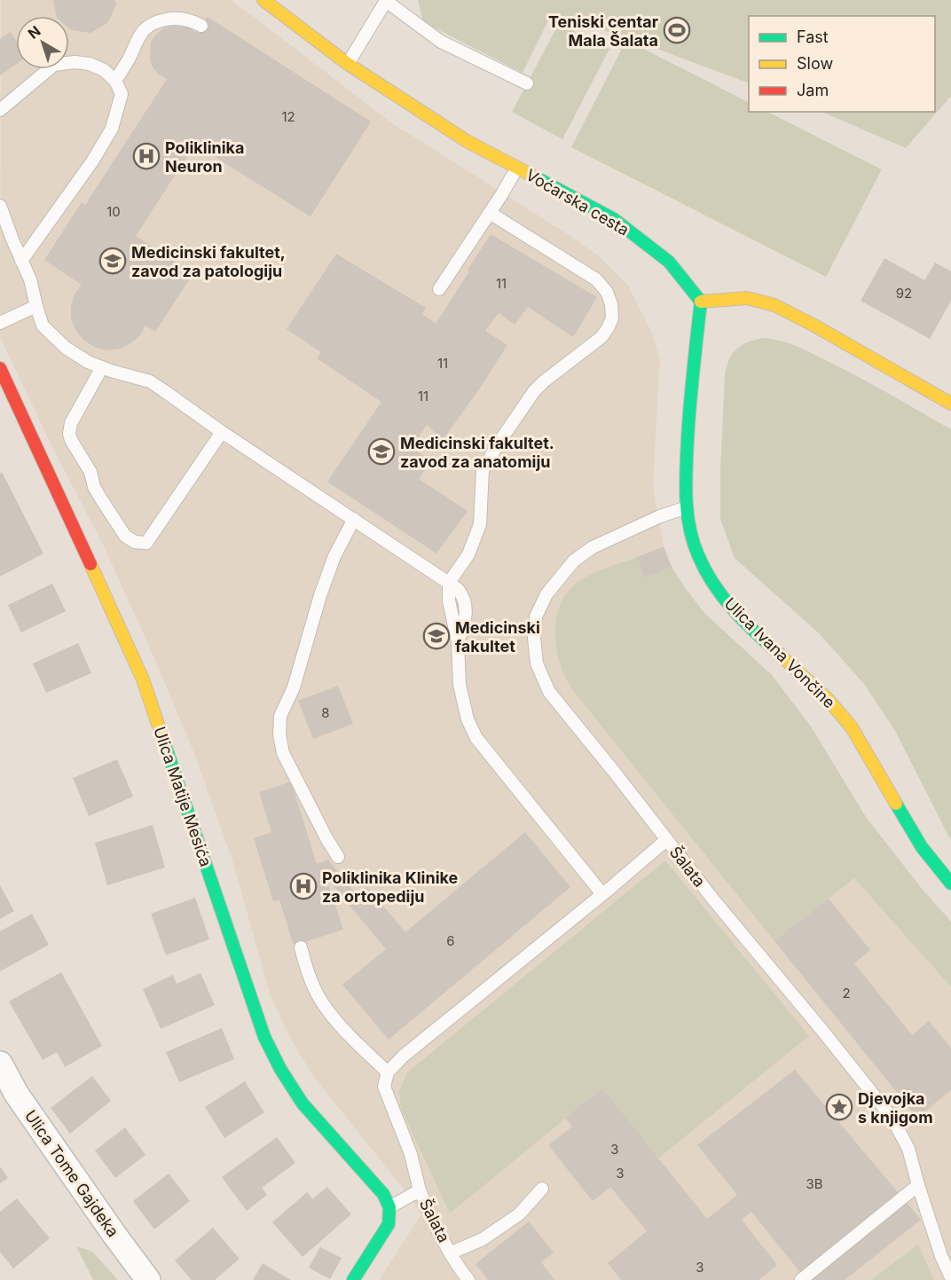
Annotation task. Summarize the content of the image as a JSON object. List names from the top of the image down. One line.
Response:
{"streets":{"street":["Voćarska cesta","Ulica Ivana Vončine","Ulica Matije Mesića","Ulica Tome Gajdeka"],"lane":["Šalata"]},"crossings":[["Voćarska cesta","Ulica Ivana Vončine"],["Ulica Ivana Vončine","Šalata"],["Ulica Matije Mesića","Šalata"]],"places":{"sports":["Teniski centar Mala Šalata"],"hospital":["Poliklinika Neuron","Poliklinika Klinike za ortopediju"],"school or university":["Medicinski fakultet, zavod za patologiju","Medicinski fakultet. zavod za anatomiju","Medicinski fakultet"],"place":["Djevojka s knjigom"]},"house_numbers":["12","10","11","92","11","11","8","6","2","3","3","3B","3"],"legend":["Fast","Slow","Jam"],"north":"top left"}
